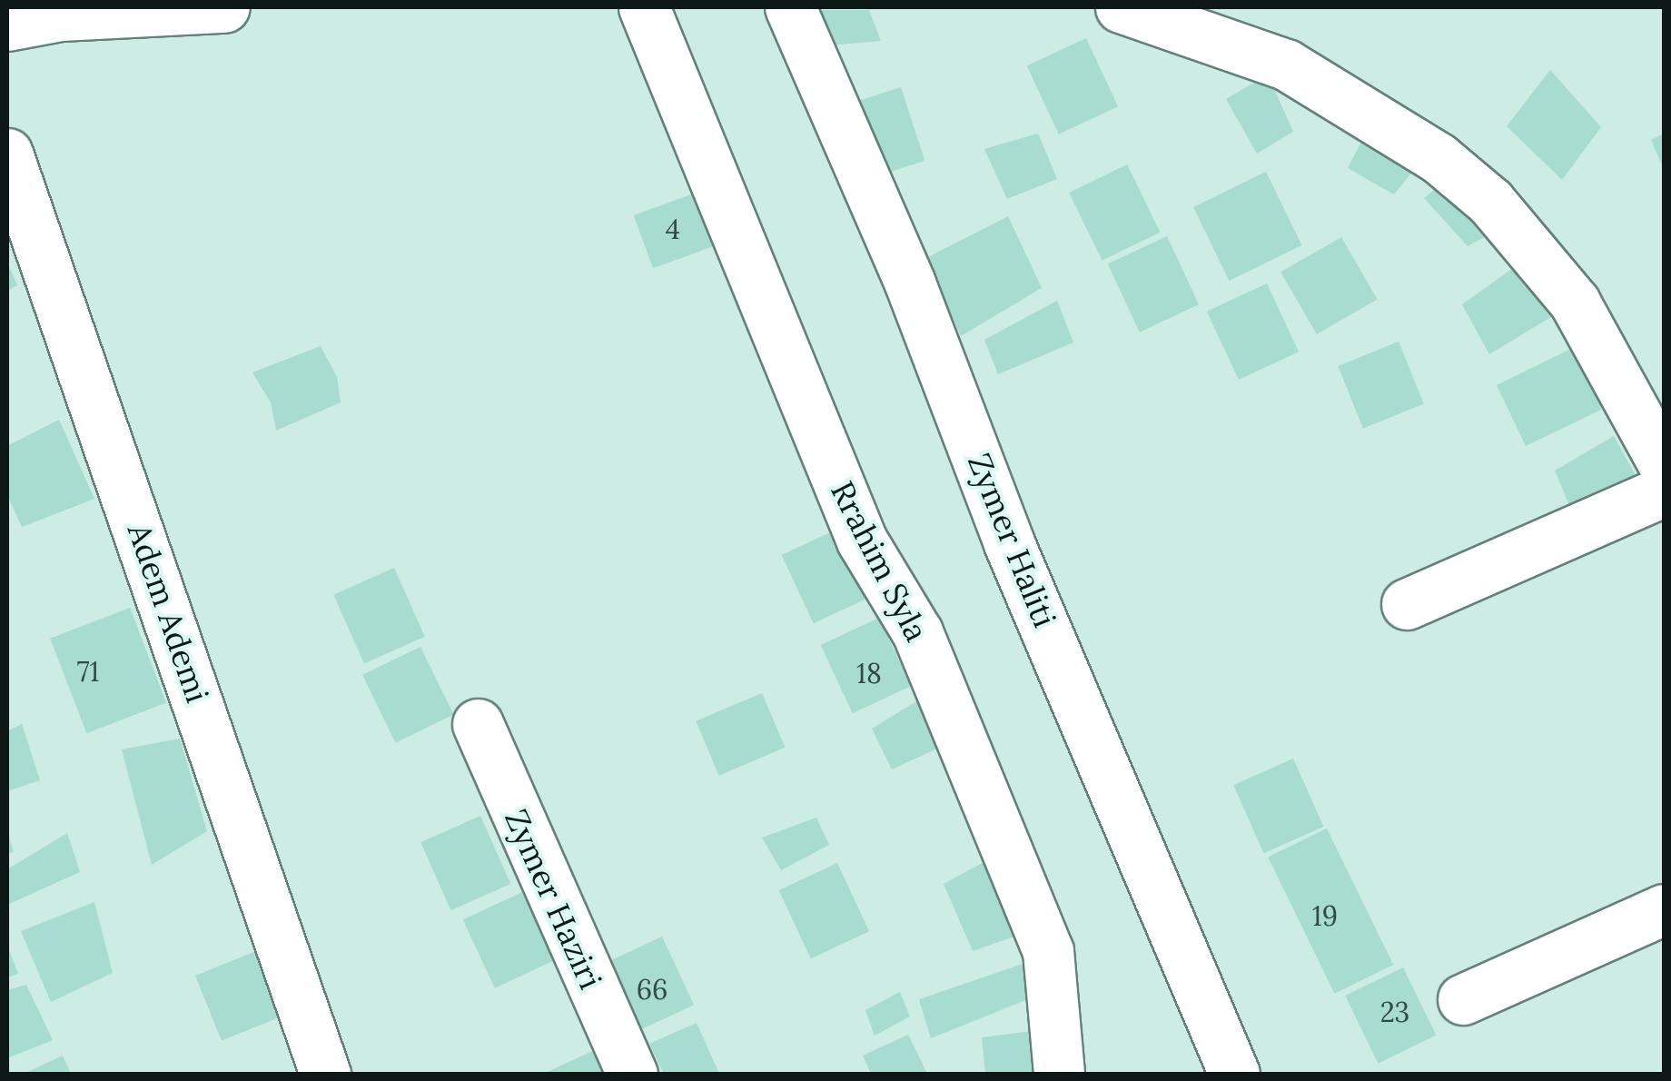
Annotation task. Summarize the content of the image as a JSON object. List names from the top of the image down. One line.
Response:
{"streets":{"street":["Zymer Haliti","Rrahim Syla","Adem Ademi","Zymer Haziri"]},"house_numbers":["4","71","18","19","66","23"]}
